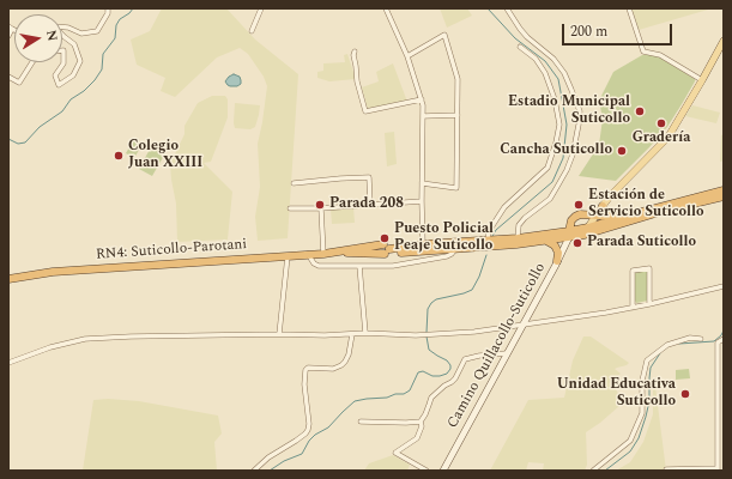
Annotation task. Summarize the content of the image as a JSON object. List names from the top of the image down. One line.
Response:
{"streets":{"highway":["RN4: Suticollo-Parotani"],"main road":["Camino Quillacollo-Suticollo"]},"places":["Estadio Municipal Suticollo","Gradería","Cancha Suticollo","Colegio Juan XXIII","Parada 208","Estación de Servicio Suticollo","Puesto Policial Peaje Suticollo","Parada Suticollo","Unidad Educativa Suticollo"],"scale_bar":"200 m","north":"right"}
